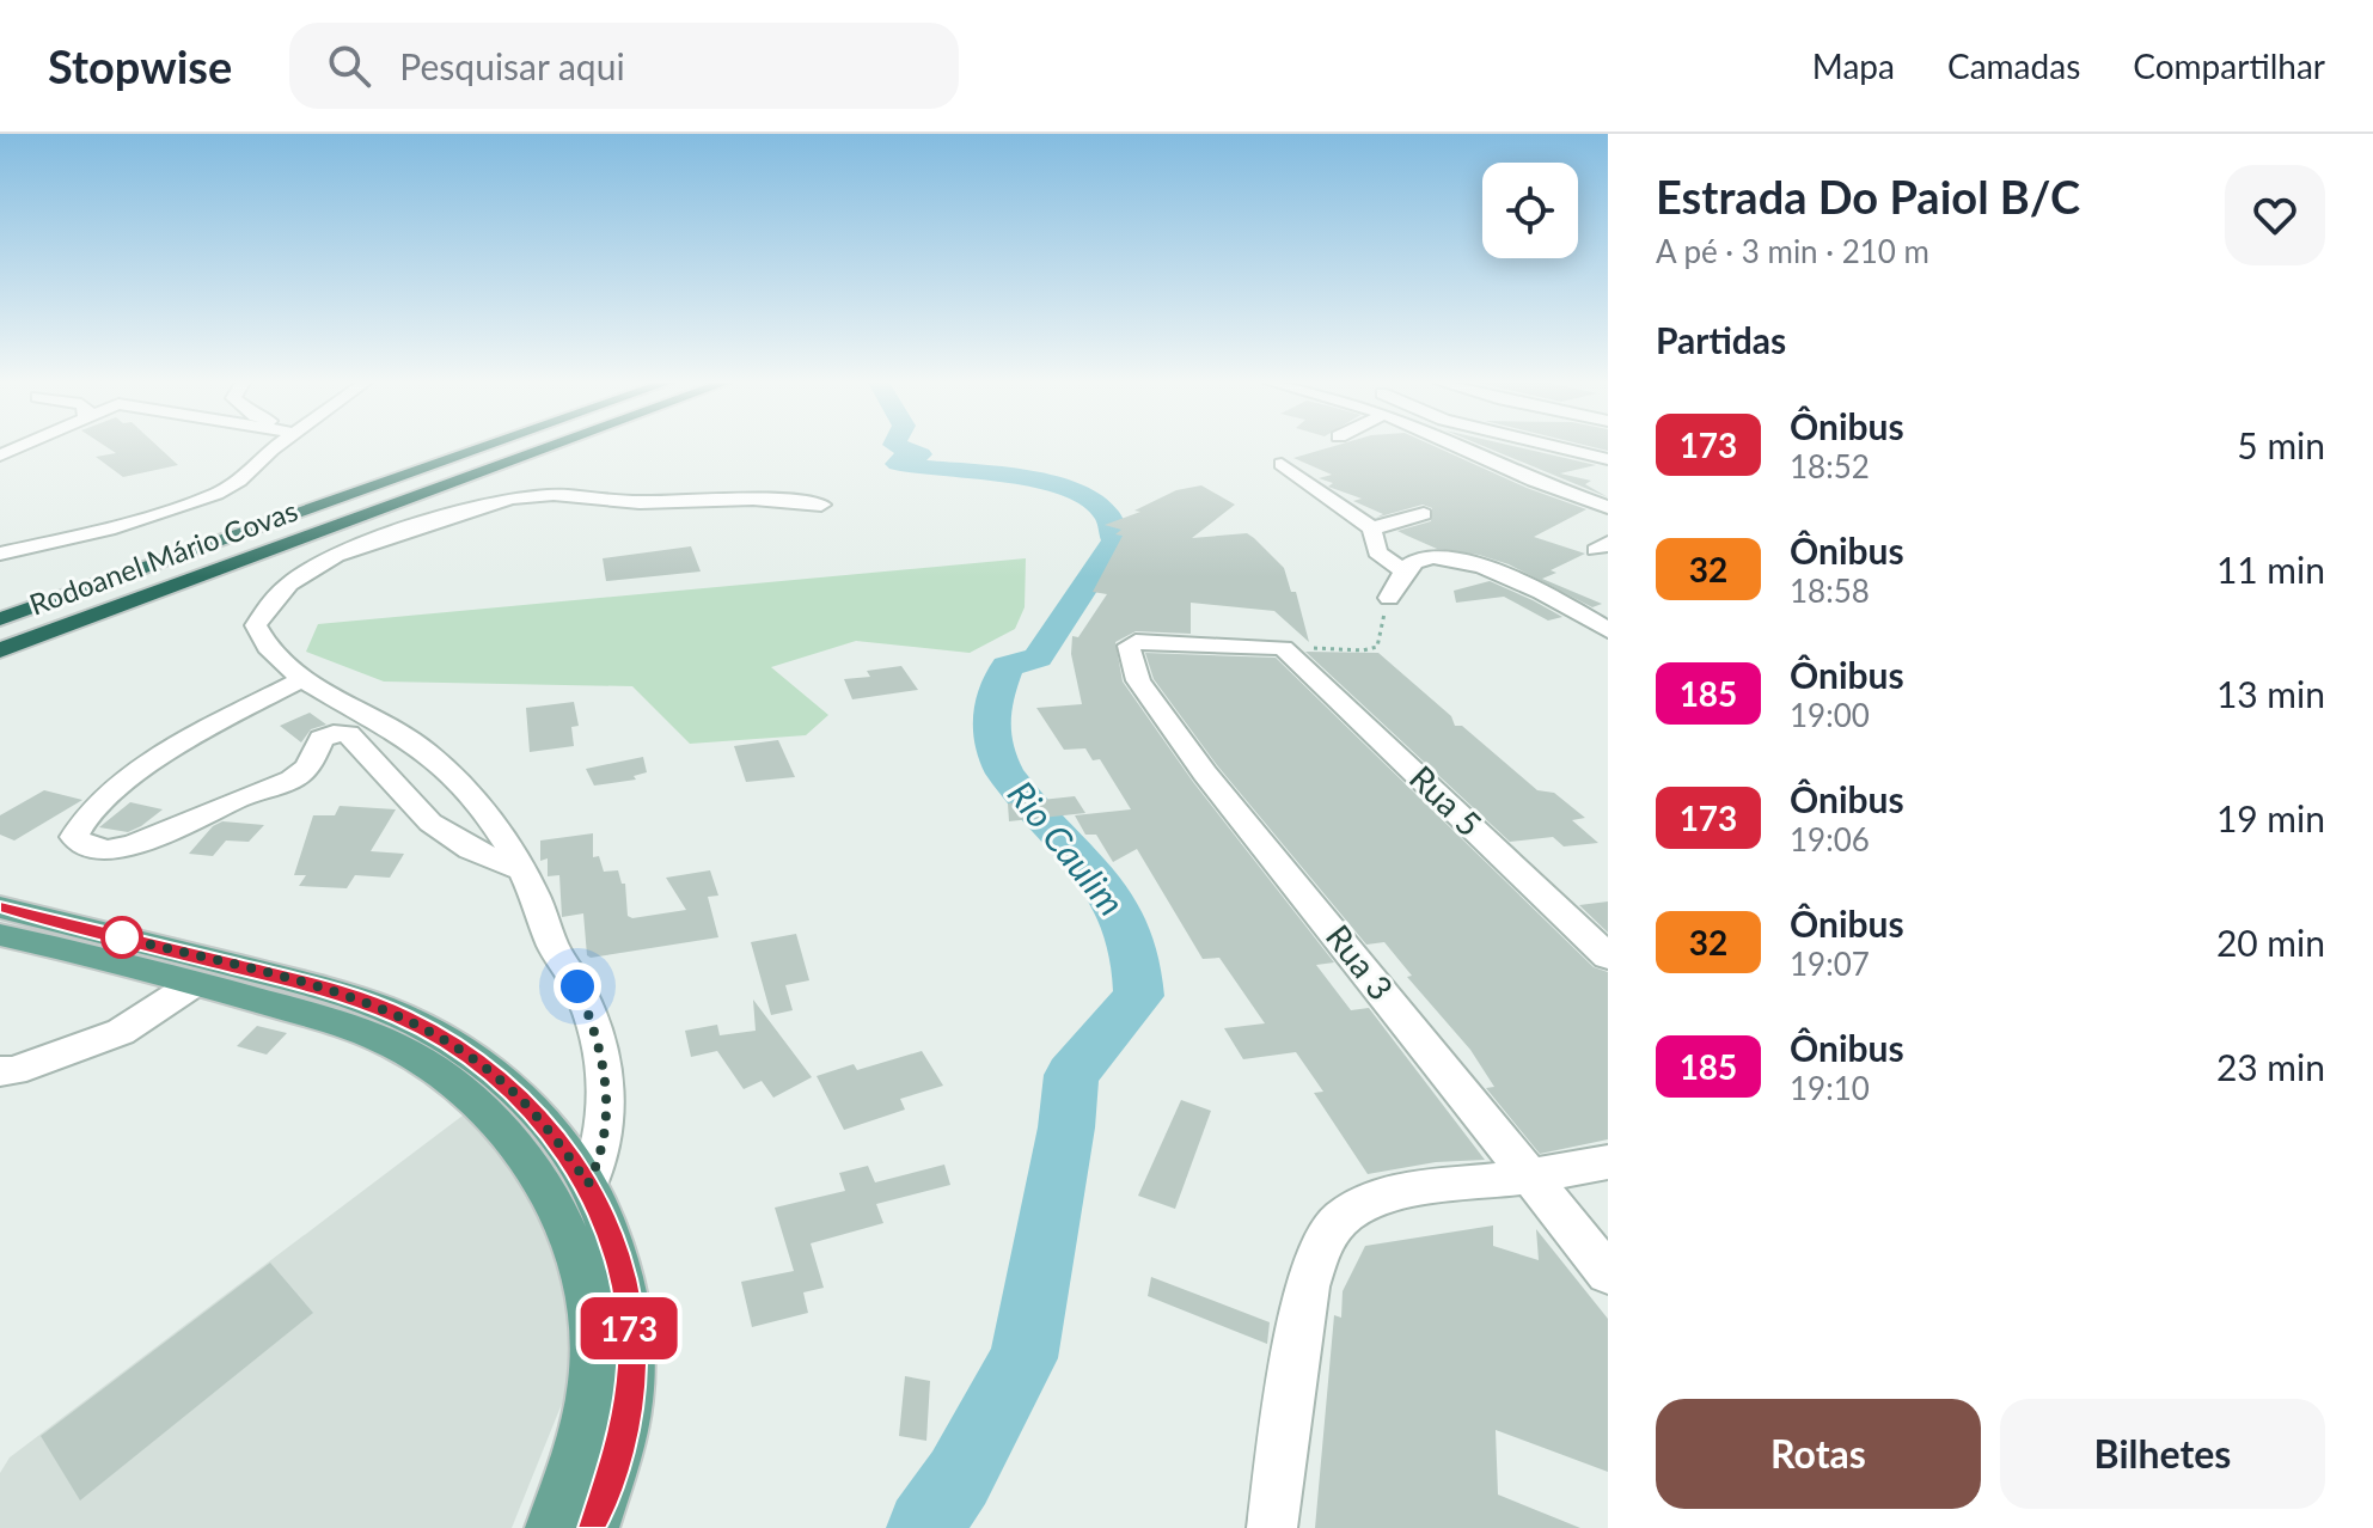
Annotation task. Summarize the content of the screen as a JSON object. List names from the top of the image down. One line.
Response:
{"streets":{"highway":["Rodoanel Mário Covas"],"street":["Rua 5","Rua 3"]},"crossings":[["Rua 5","Rua 3"]],"water":["Rio Caulim"],"lines":["bus line 173"],"page":{"header":"Stopwise","search":"Pesquisar aqui","nav":["Mapa","Camadas","Compartilhar"],"on_map":"173","heading":[["Estrada Do Paiol B/C","A pé · 3 min · 210 m"],"Partidas"],"list":[{"mark":"173","name":"Ônibus","note":"18:52","value":"5 min"},{"mark":"32","name":"Ônibus","note":"18:58","value":"11 min"},{"mark":"185","name":"Ônibus","note":"19:00","value":"13 min"},{"mark":"173","name":"Ônibus","note":"19:06","value":"19 min"},{"mark":"32","name":"Ônibus","note":"19:07","value":"20 min"},{"mark":"185","name":"Ônibus","note":"19:10","value":"23 min"}],"buttons":["Rotas","Bilhetes"]}}
